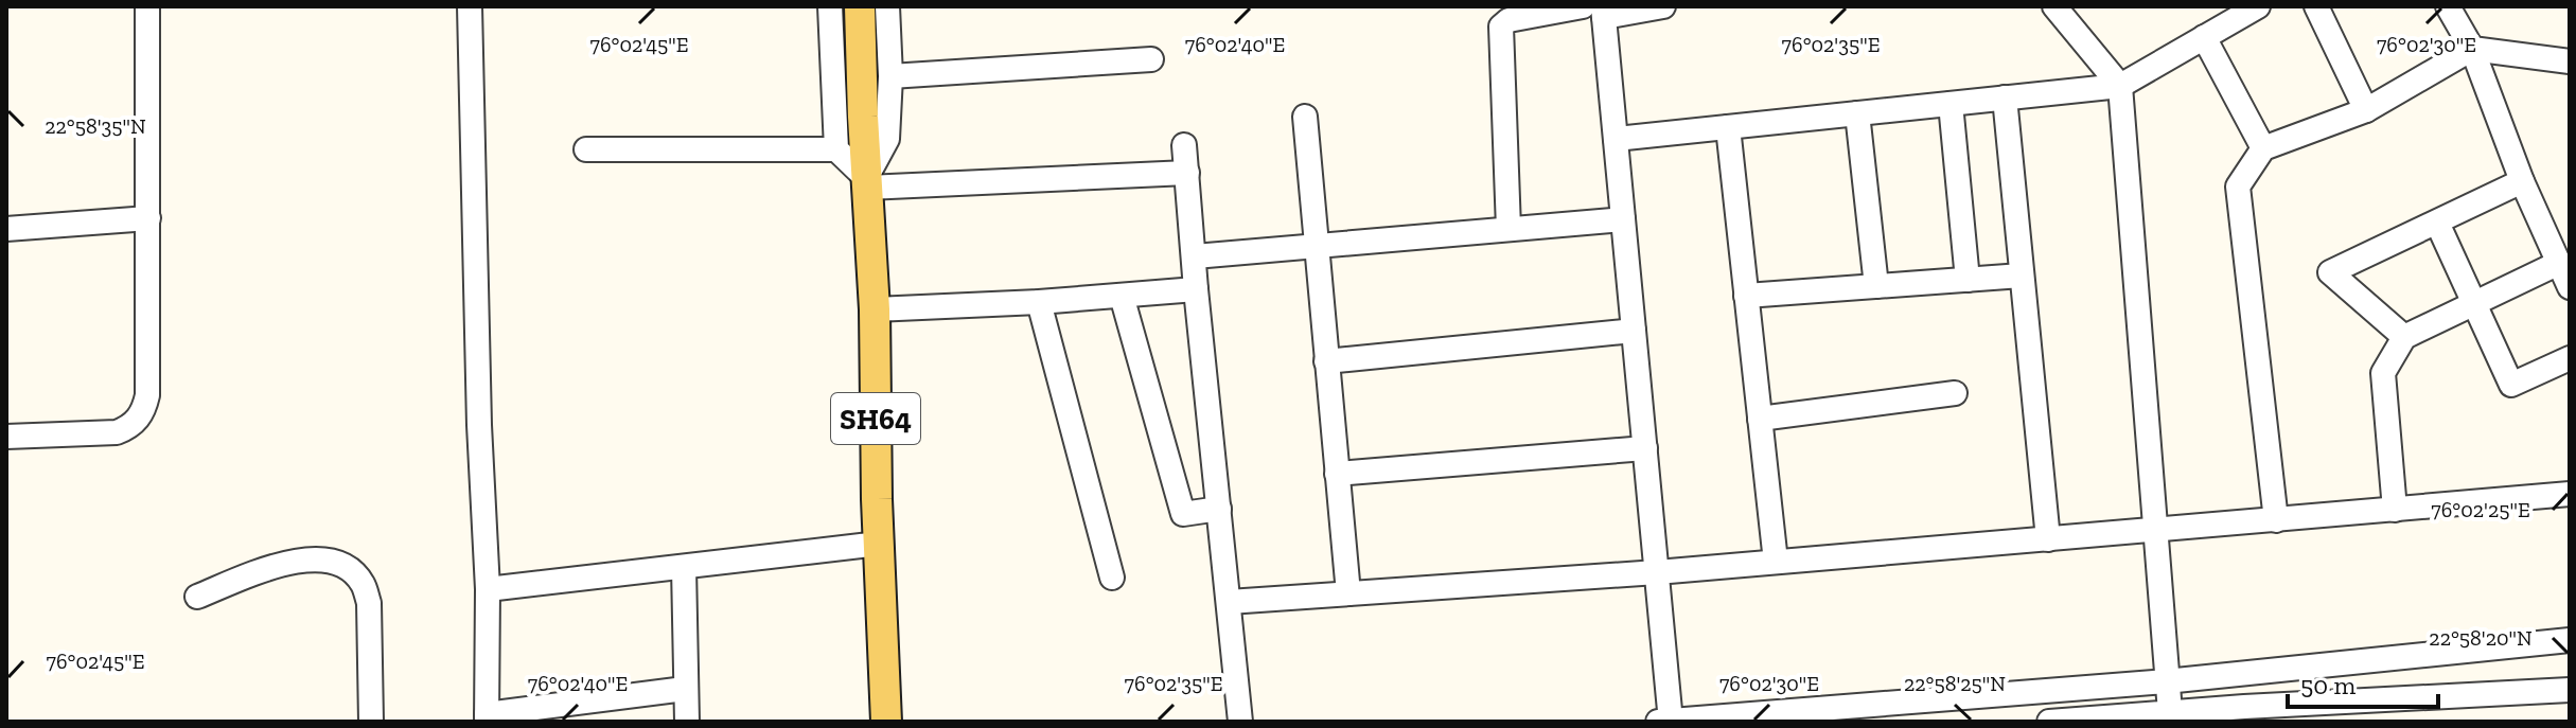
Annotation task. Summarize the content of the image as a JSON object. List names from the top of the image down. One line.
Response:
{"streets":{"main road":["SH64"]},"scale_bar":"50 m","coordinates":["76°02'40\"E","76°02'45\"E","76°02'35\"E","76°02'30\"E","22°58'35\"N","76°02'25\"E","22°58'20\"N","22°58'25\"N"]}
